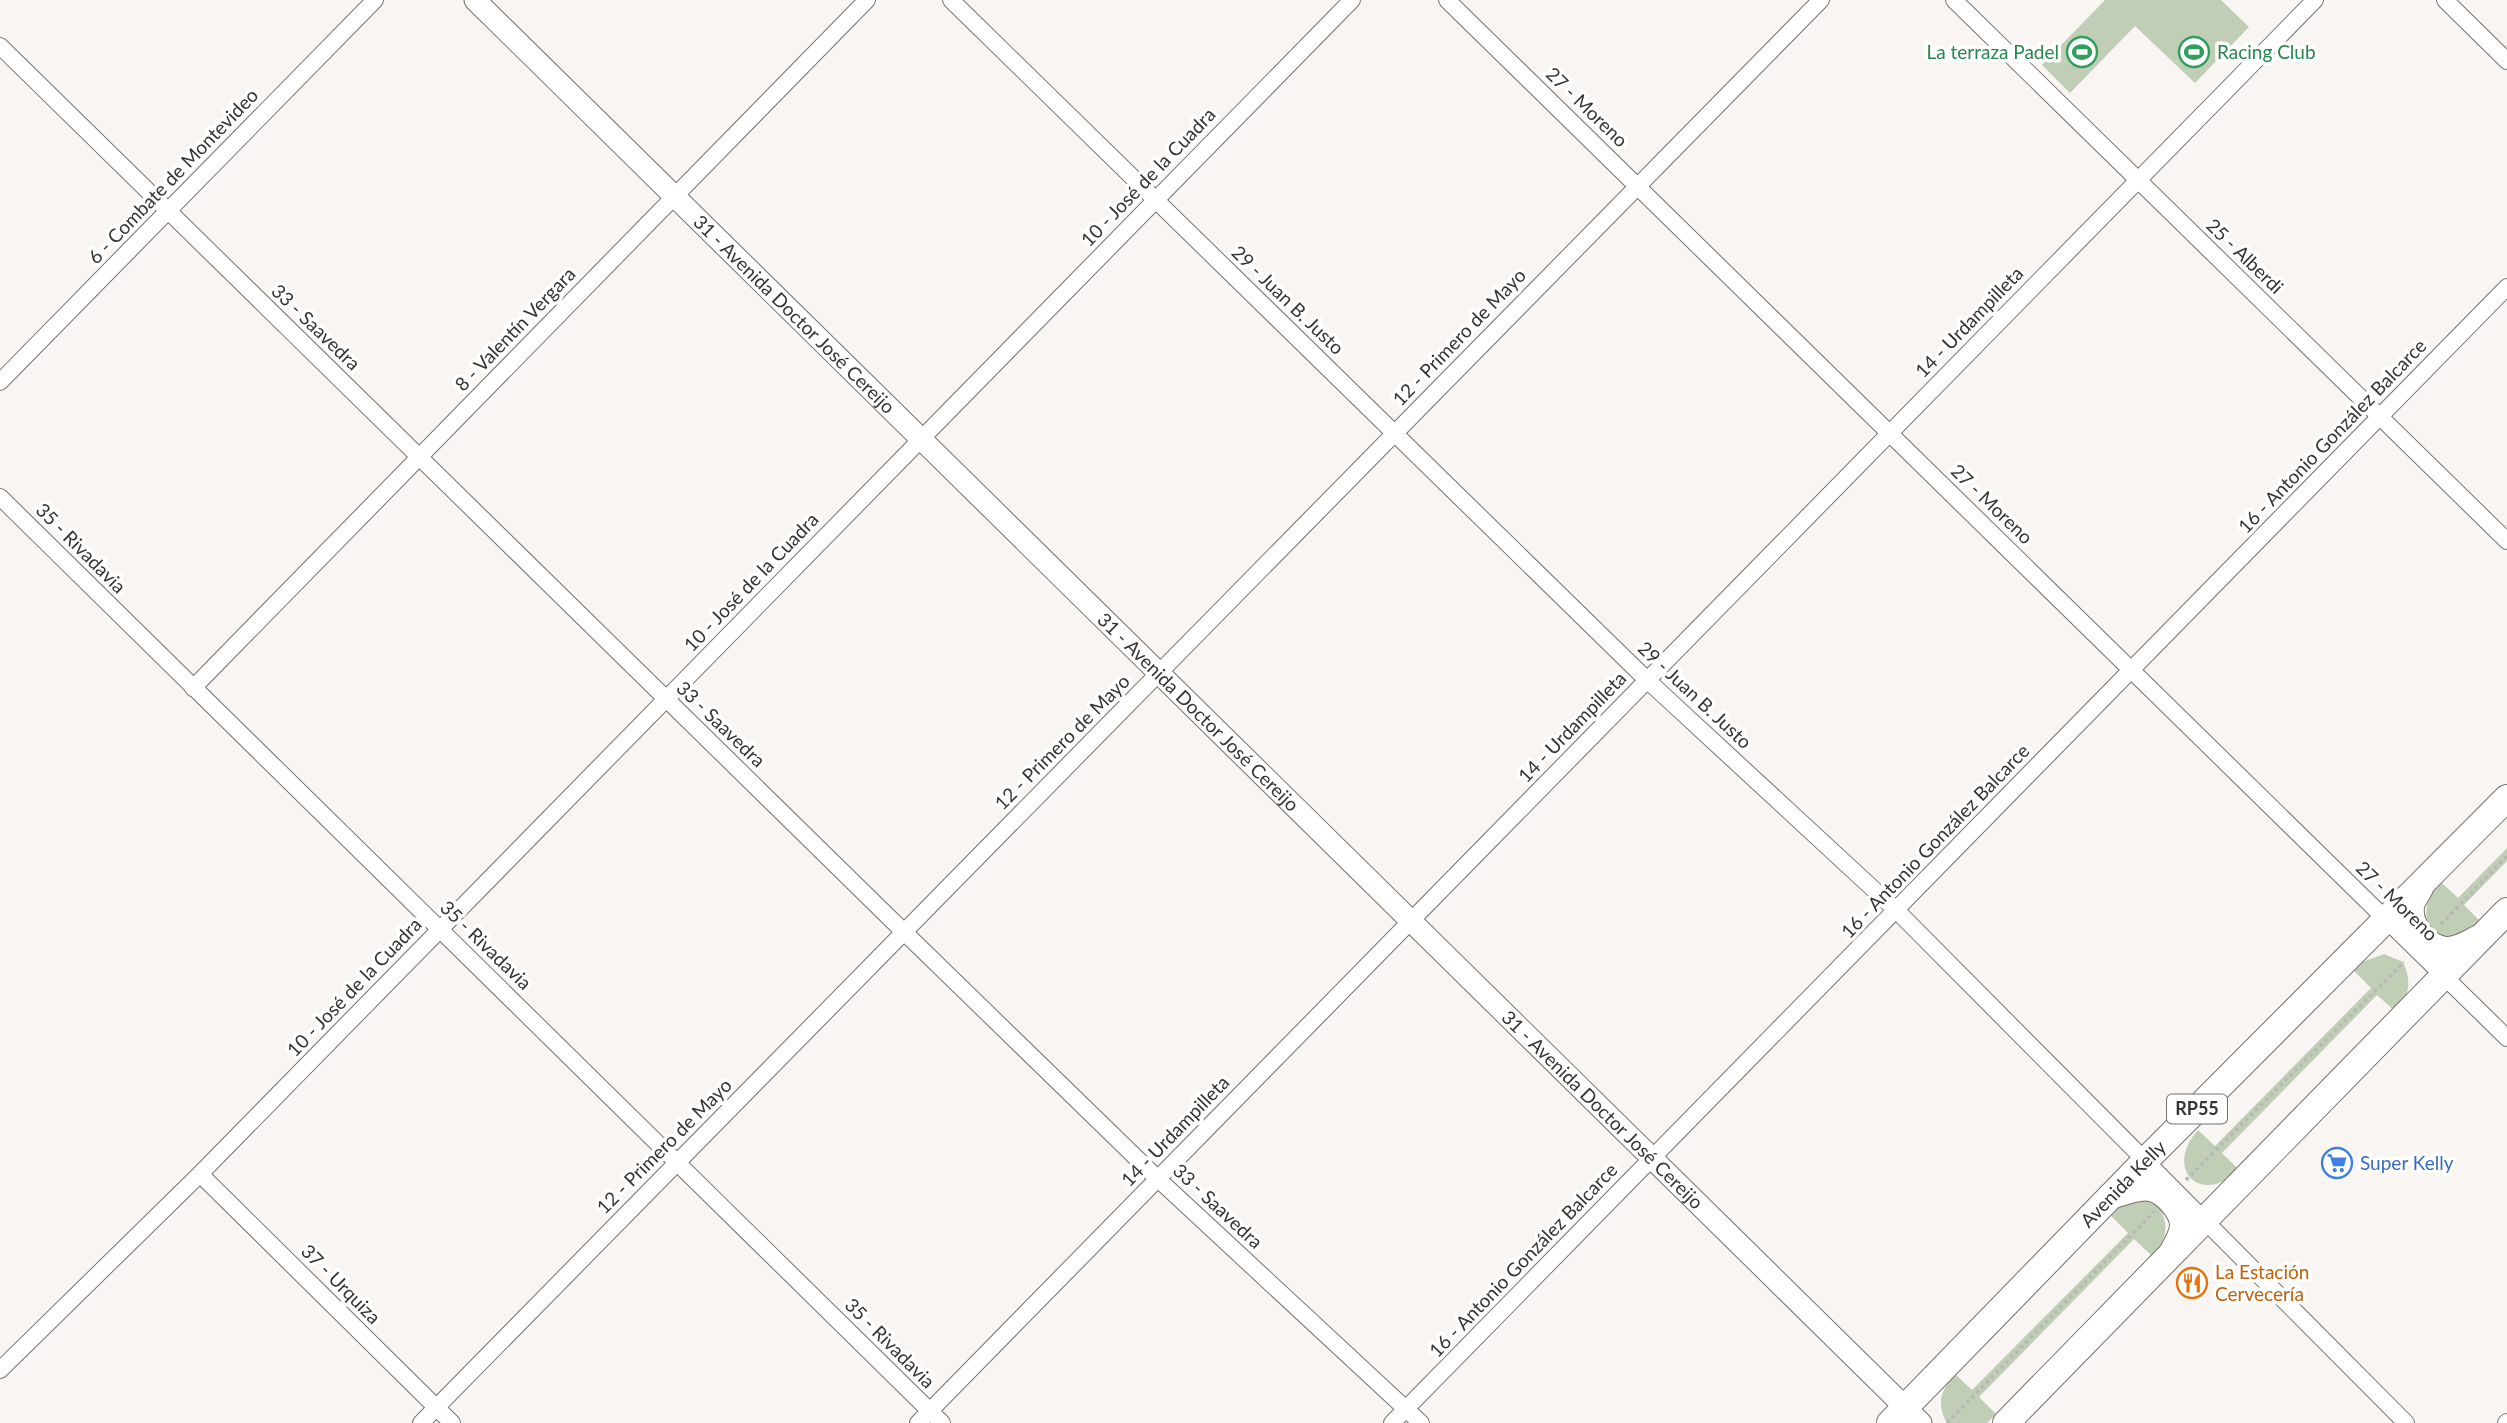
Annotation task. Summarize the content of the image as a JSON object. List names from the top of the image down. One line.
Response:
{"streets":{"main road":["RP55","Avenida Kelly"],"street":["27 - Moreno","6 - Combate de Montevideo","10 - José de la Cuadra","25 - Alberdi","29 - Juan B. Justo","31 - Avenida Doctor José Cereijo","14 - Urdampilleta","33 - Saavedra","8 - Valentín Vergara","12 - Primero de Mayo","16 - Antonio González Balcarce","35 - Rivadavia","37 - Urquiza"]},"crossings":[["27 - Moreno","14 - Urdampilleta"],["27 - Moreno","12 - Primero de Mayo"],["27 - Moreno","16 - Antonio González Balcarce"],["27 - Moreno","Avenida Kelly"],["6 - Combate de Montevideo","33 - Saavedra"],["10 - José de la Cuadra","29 - Juan B. Justo"],["10 - José de la Cuadra","31 - Avenida Doctor José Cereijo"],["10 - José de la Cuadra","33 - Saavedra"],["10 - José de la Cuadra","35 - Rivadavia"],["10 - José de la Cuadra","37 - Urquiza"],["25 - Alberdi","14 - Urdampilleta"],["25 - Alberdi","16 - Antonio González Balcarce"],["29 - Juan B. Justo","14 - Urdampilleta"],["29 - Juan B. Justo","12 - Primero de Mayo"],["29 - Juan B. Justo","16 - Antonio González Balcarce"],["29 - Juan B. Justo","Avenida Kelly"],["31 - Avenida Doctor José Cereijo","14 - Urdampilleta"],["31 - Avenida Doctor José Cereijo","8 - Valentín Vergara"],["31 - Avenida Doctor José Cereijo","12 - Primero de Mayo"],["31 - Avenida Doctor José Cereijo","16 - Antonio González Balcarce"],["31 - Avenida Doctor José Cereijo","Avenida Kelly"],["14 - Urdampilleta","33 - Saavedra"],["14 - Urdampilleta","35 - Rivadavia"],["33 - Saavedra","8 - Valentín Vergara"],["33 - Saavedra","12 - Primero de Mayo"],["33 - Saavedra","16 - Antonio González Balcarce"],["8 - Valentín Vergara","35 - Rivadavia"],["12 - Primero de Mayo","35 - Rivadavia"],["12 - Primero de Mayo","37 - Urquiza"]],"places":{"sports":["La terraza Padel","Racing Club"],"supermarket":["Super Kelly"],"restaurant":["La Estación Cervecería"]}}
